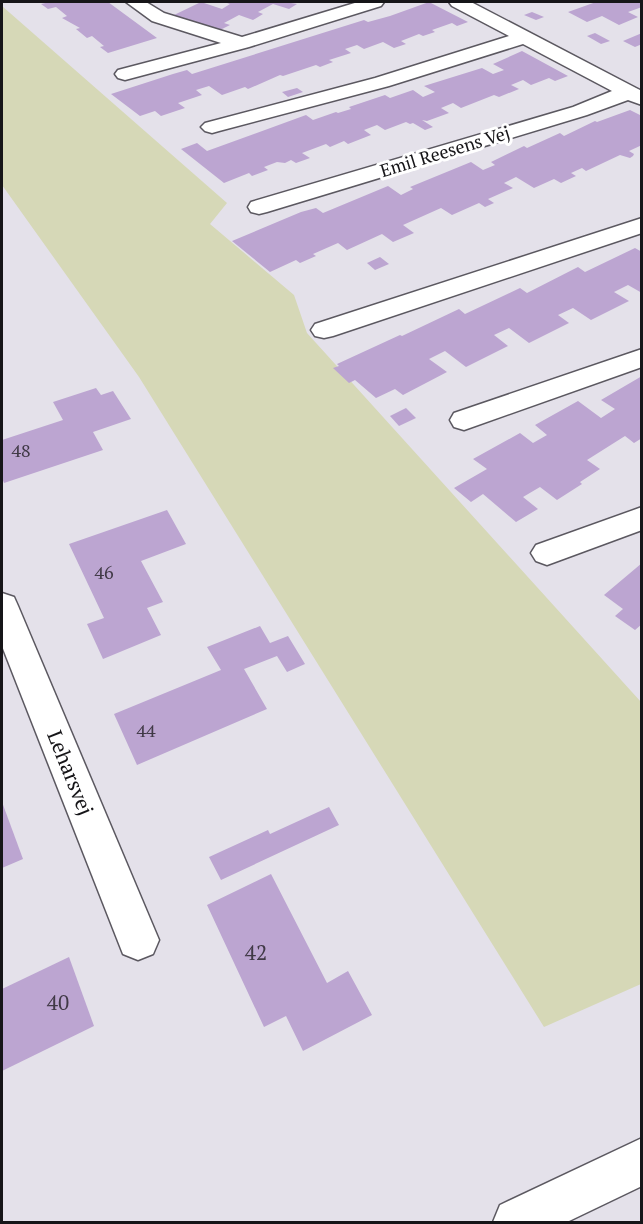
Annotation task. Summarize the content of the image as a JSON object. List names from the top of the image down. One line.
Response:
{"streets":{"street":["Emil Reesens Vej","Leharsvej"]},"house_numbers":["48","46","44","42","40"]}
